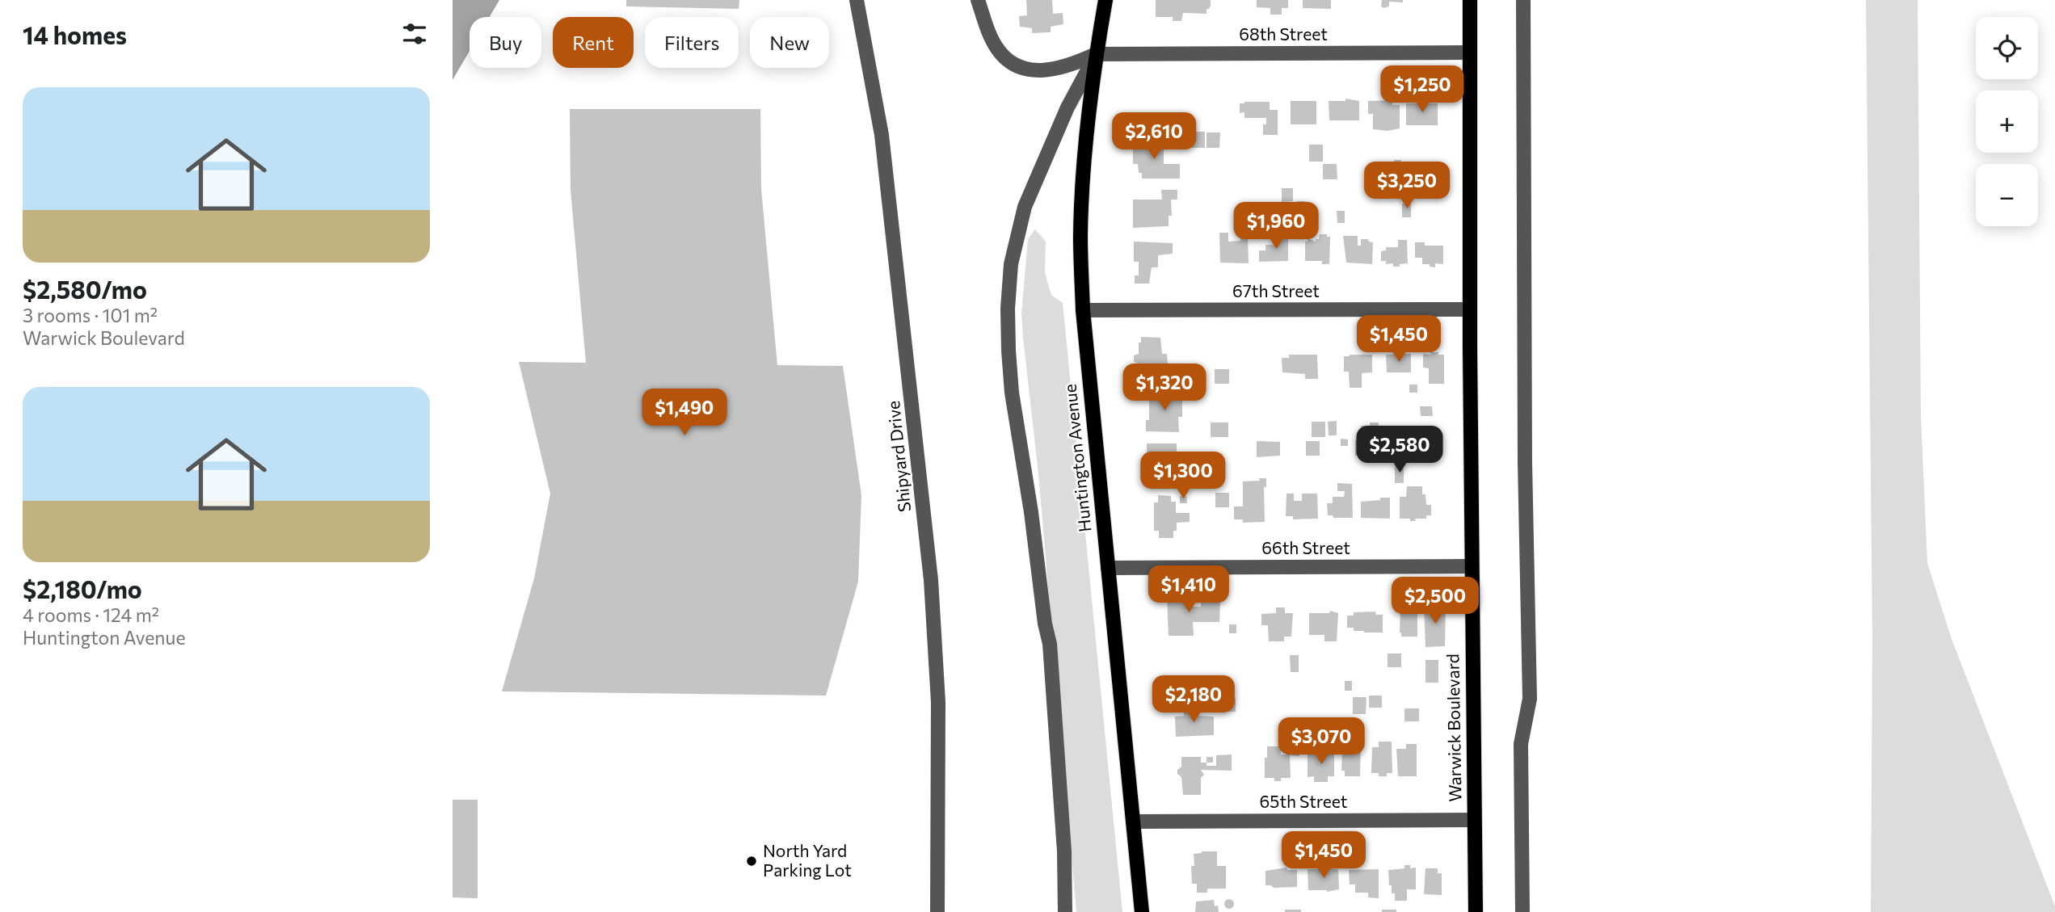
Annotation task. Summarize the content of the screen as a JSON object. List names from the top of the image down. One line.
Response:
{"streets":{"main road":["Huntington Avenue","Warwick Boulevard"],"street":["68th Street","67th Street","Shipyard Drive","66th Street","65th Street"]},"crossings":[["68th Street","Huntington Avenue"],["68th Street","Warwick Boulevard"],["67th Street","Huntington Avenue"],["67th Street","Warwick Boulevard"],["Huntington Avenue","66th Street"],["Huntington Avenue","65th Street"],["66th Street","Warwick Boulevard"],["Warwick Boulevard","65th Street"]],"places":["North Yard Parking Lot"],"page":{"heading":"14 homes","map_buttons":["+","−"],"chip":["Buy","Rent","Filters","New"],"price":["$1,250","$2,610","$3,250","$1,960","$1,450","$1,320","$1,490","$2,580","$1,300","$1,410","$2,500","$2,180","$3,070","$1,450"],"list":[{"name":"$2,580/mo","note":"3 rooms · 101 m² · Warwick Boulevard"},{"name":"$2,180/mo","note":"4 rooms · 124 m² · Huntington Avenue"}]}}
